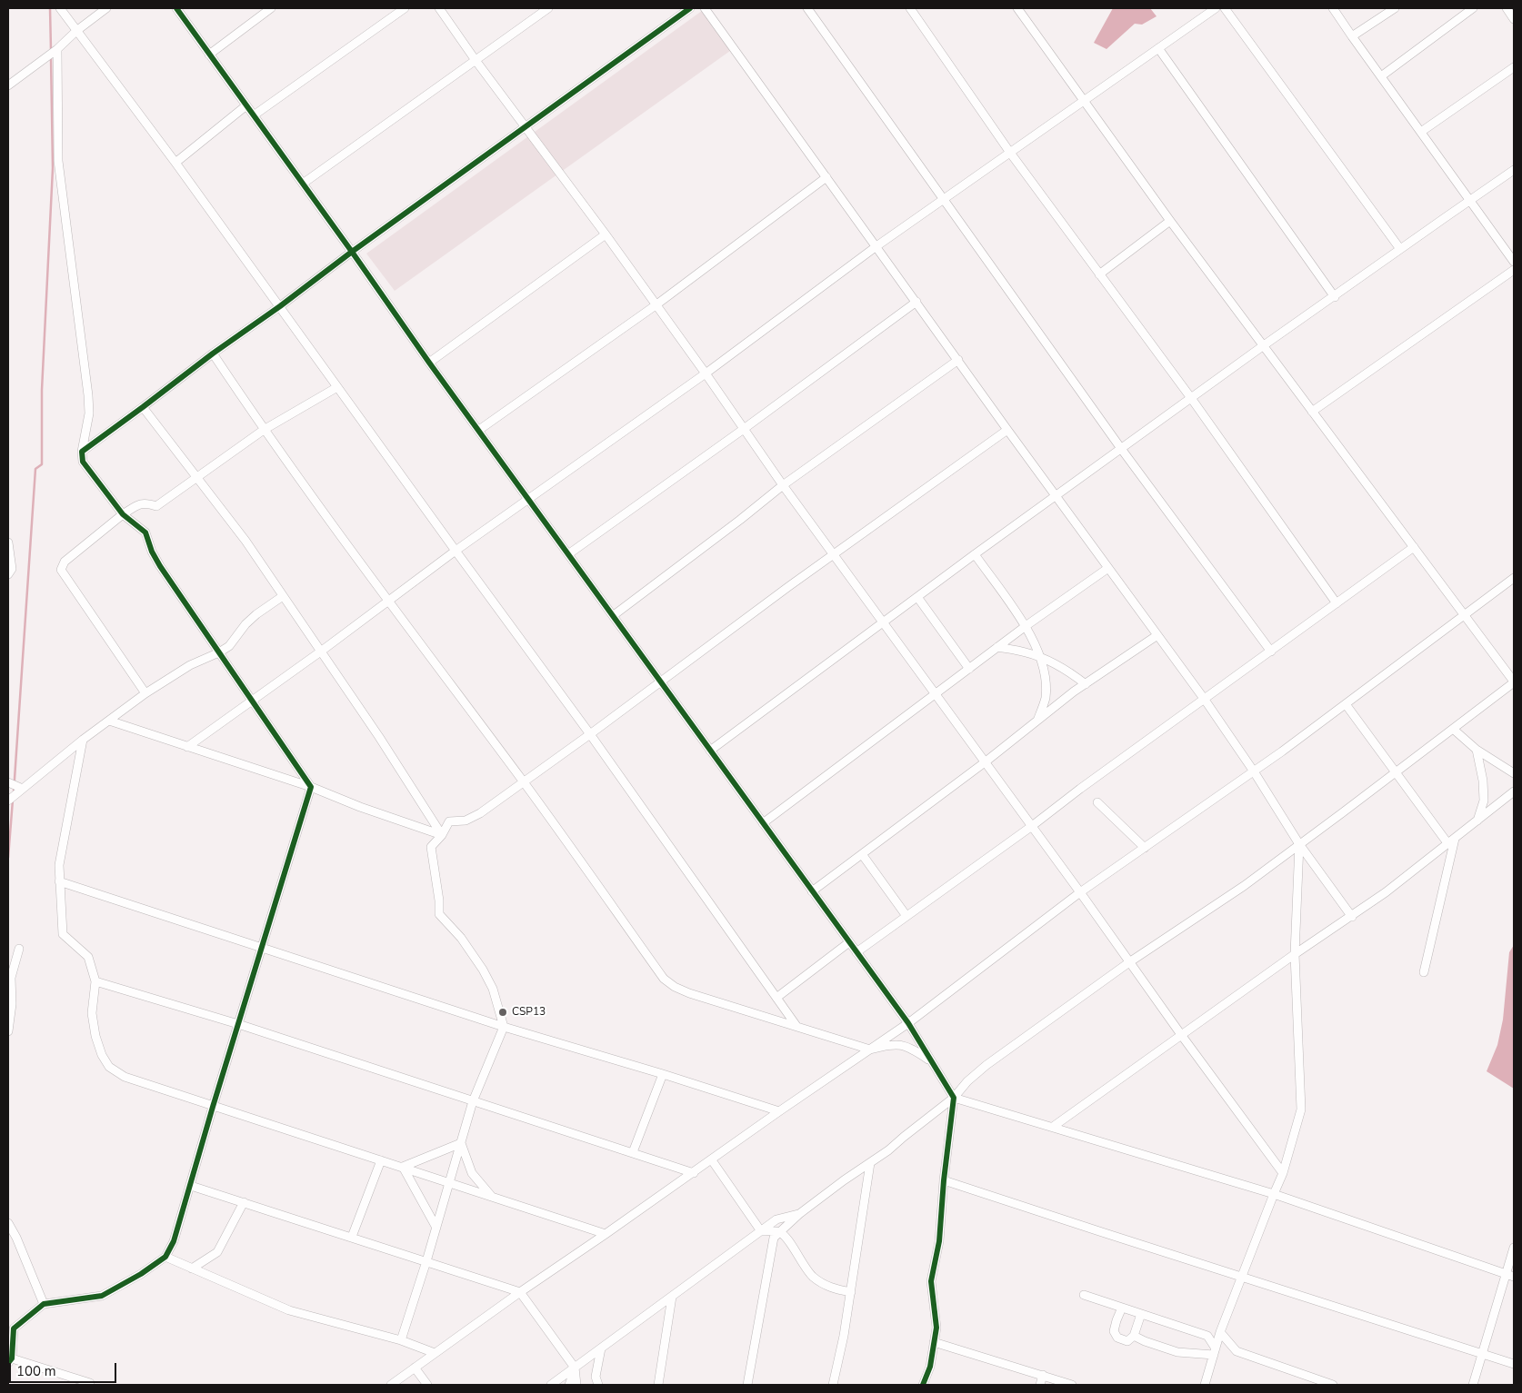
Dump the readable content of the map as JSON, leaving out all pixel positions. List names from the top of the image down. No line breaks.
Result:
{"places":["CSP13"],"scale_bar":"100 m"}
